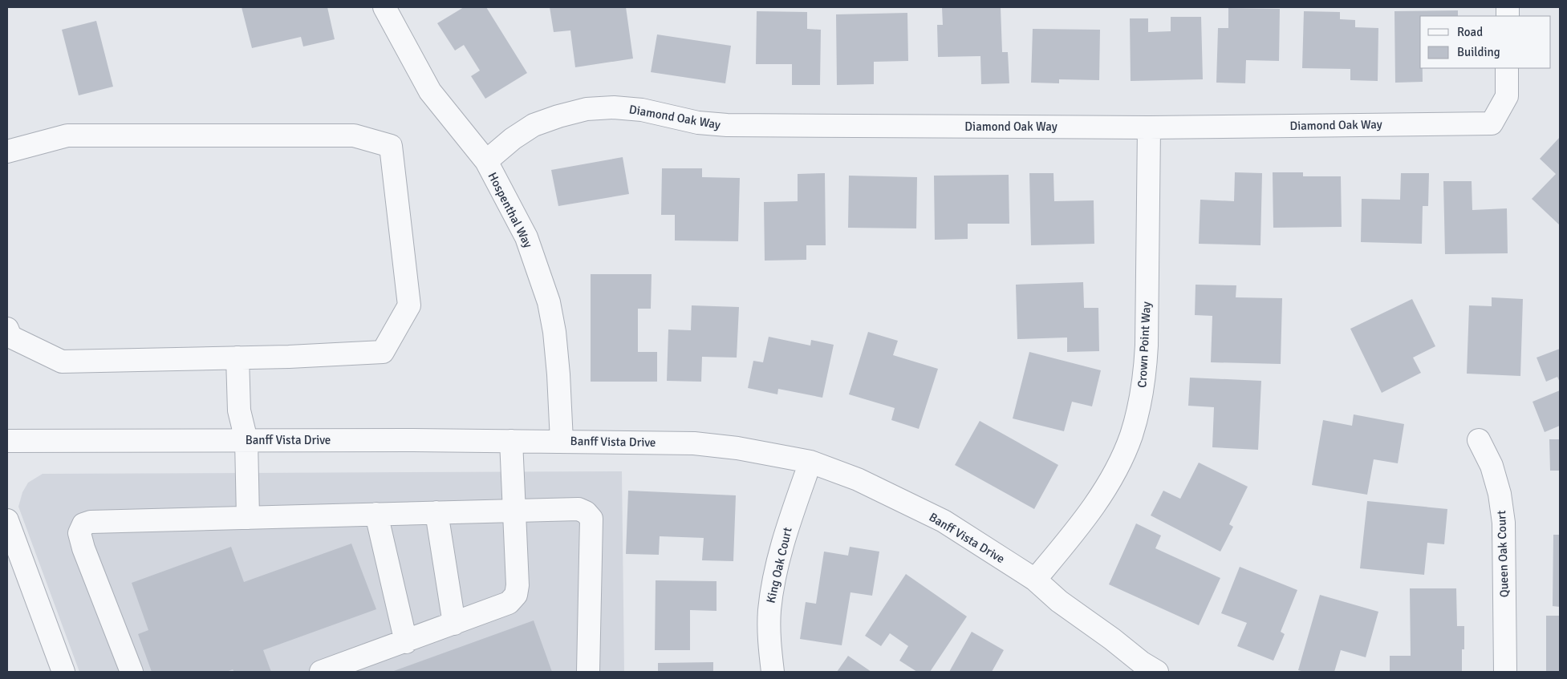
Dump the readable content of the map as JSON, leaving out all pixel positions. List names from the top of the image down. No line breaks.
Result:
{"streets":{"street":["Diamond Oak Way","Hospenthal Way","Crown Point Way","Banff Vista Drive","Queen Oak Court","King Oak Court"]},"crossings":[["Diamond Oak Way","Hospenthal Way"],["Diamond Oak Way","Crown Point Way"],["Hospenthal Way","Banff Vista Drive"],["Crown Point Way","Banff Vista Drive"],["Banff Vista Drive","King Oak Court"]],"legend":["Road","Building"]}
